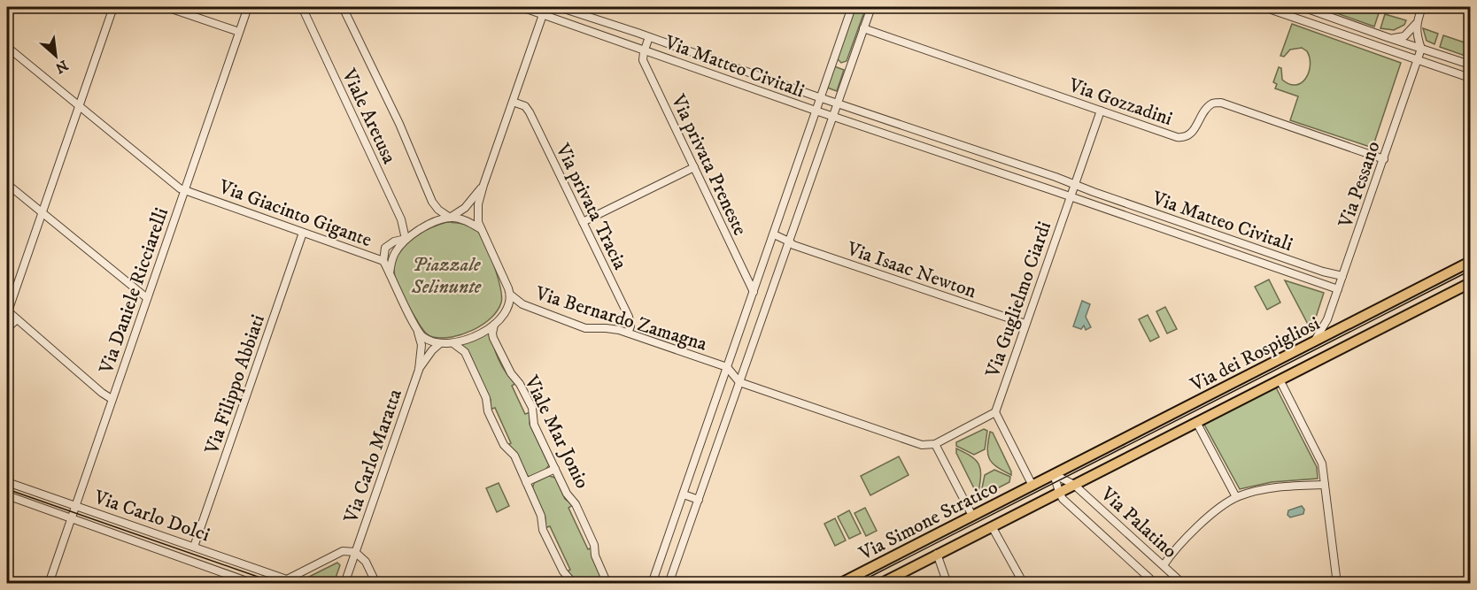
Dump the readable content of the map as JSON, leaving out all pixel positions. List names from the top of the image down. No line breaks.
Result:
{"streets":{"main road":["Via dei Rospigliosi","Via Simone Stratico"],"street":["Via Matteo Civitali","Via Gozzadini","Viale Aretusa","Via privata Preneste","Via Pessano","Via privata Tracia","Via Giacinto Gigante","Via Isaac Newton","Via Daniele Ricciarelli","Via Guglielmo Ciardi","Via Bernardo Zamagna","Via Filippo Abbiati","Viale Mar Jonio","Via Carlo Maratta","Via Carlo Dolci","Via Palatino"]},"crossings":[["Via Matteo Civitali","Via privata Preneste"],["Via Matteo Civitali","Via Pessano"],["Via Matteo Civitali","Via Guglielmo Ciardi"],["Via Gozzadini","Via Pessano"],["Viale Aretusa","Via Giacinto Gigante"],["Viale Aretusa","Via Bernardo Zamagna"],["Viale Aretusa","Viale Mar Jonio"],["Viale Aretusa","Via Carlo Maratta"],["Via Pessano","Via dei Rospigliosi"],["Via privata Tracia","Via Bernardo Zamagna"],["Via Giacinto Gigante","Via Daniele Ricciarelli"],["Via Giacinto Gigante","Via Bernardo Zamagna"],["Via Giacinto Gigante","Via Filippo Abbiati"],["Via Giacinto Gigante","Viale Mar Jonio"],["Via Giacinto Gigante","Via Carlo Maratta"],["Via Isaac Newton","Via Guglielmo Ciardi"],["Via Daniele Ricciarelli","Via Carlo Dolci"],["Via Bernardo Zamagna","Viale Mar Jonio"],["Via Bernardo Zamagna","Via Carlo Maratta"],["Via dei Rospigliosi","Via Simone Stratico"],["Via dei Rospigliosi","Via Palatino"],["Via Filippo Abbiati","Via Carlo Dolci"],["Viale Mar Jonio","Via Carlo Maratta"],["Via Simone Stratico","Via Palatino"]],"parks":["Piazzale Selinunte"],"north":"bottom right"}
